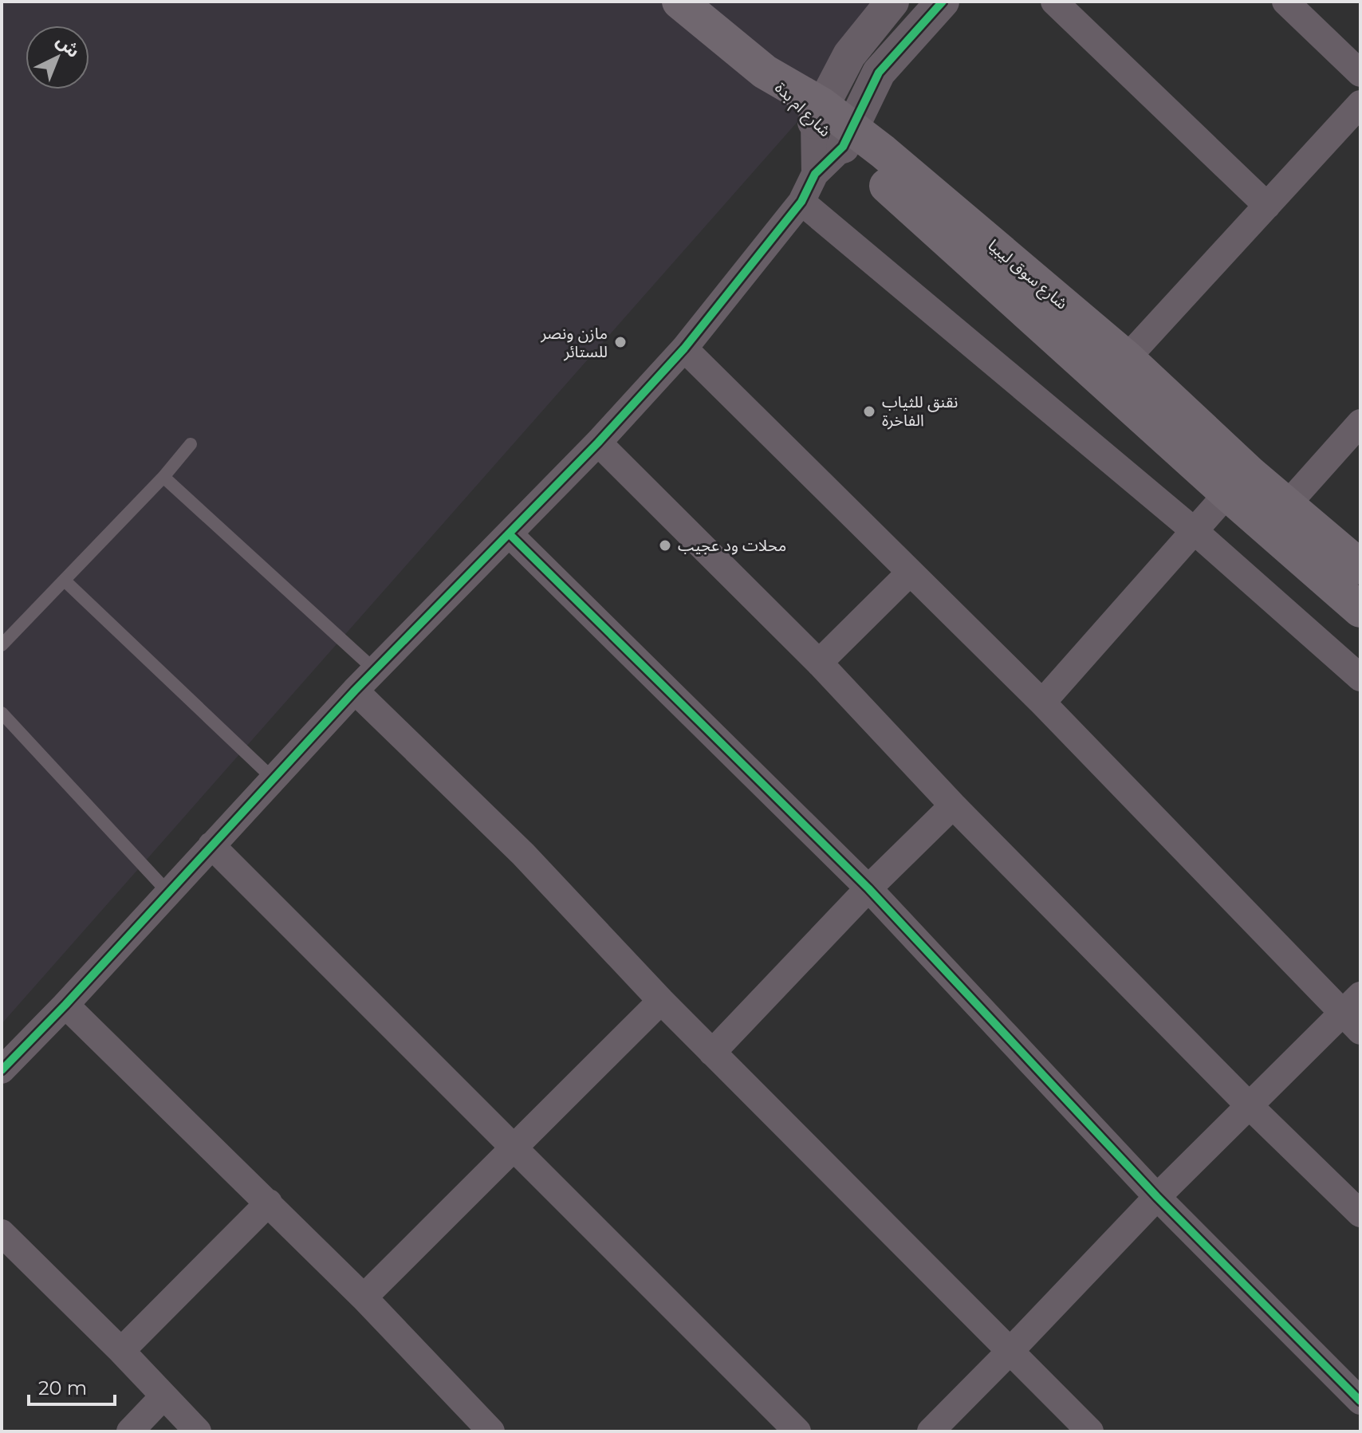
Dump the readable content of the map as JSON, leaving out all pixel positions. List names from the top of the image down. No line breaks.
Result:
{"streets":{"main road":["شارع ام بدة","شارع سوق ليبيا"]},"crossings":[["شارع ام بدة","شارع سوق ليبيا"]],"places":["مازن ونصر للستائر","نقنق للثياب الفاخرة","محلات ود عجيب"],"scale_bar":"20 m","north":"top right"}
